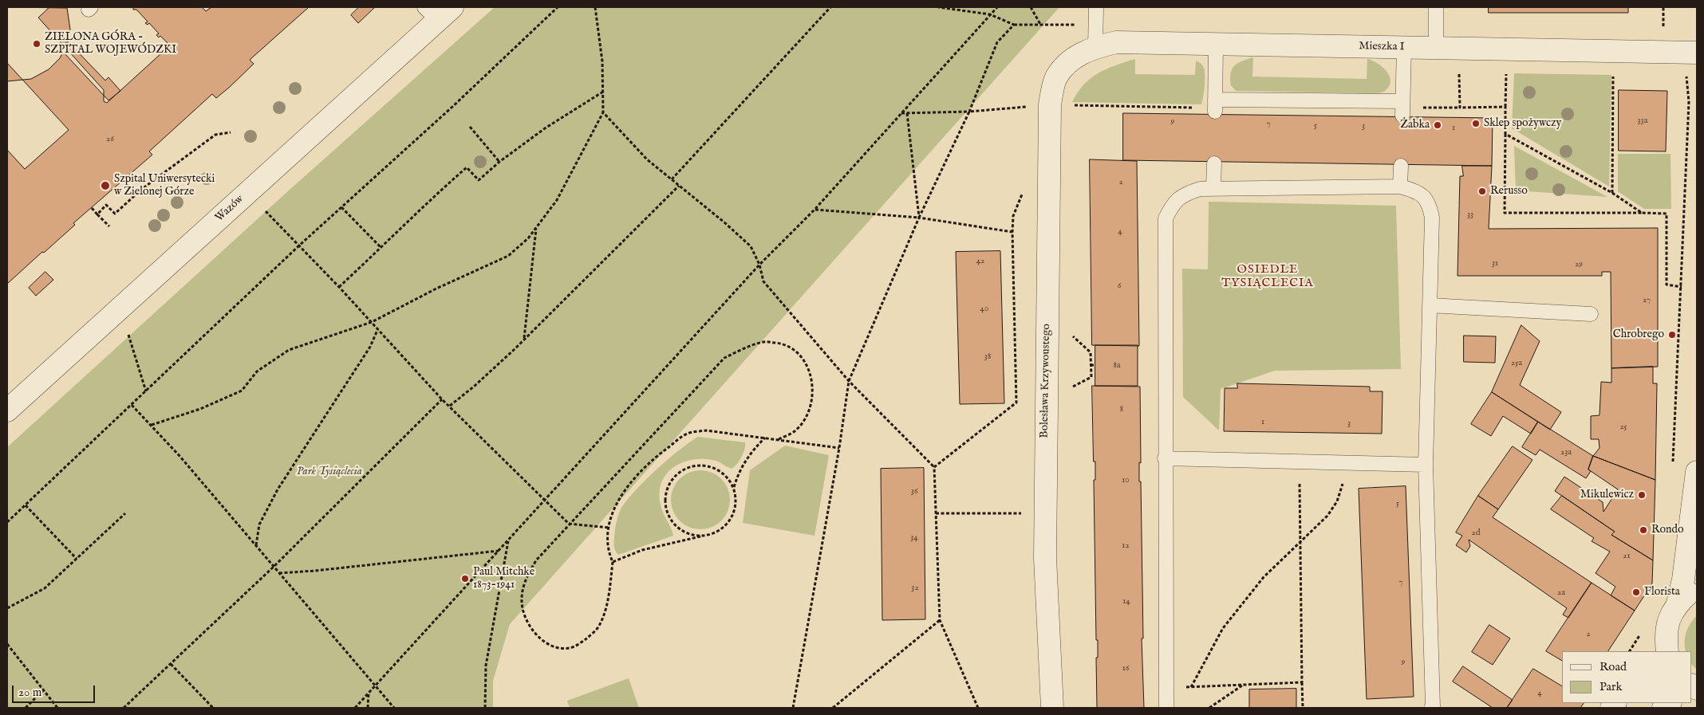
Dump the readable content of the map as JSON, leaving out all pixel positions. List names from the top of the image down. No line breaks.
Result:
{"streets":{"street":["Mieszka I","Wazów","Bolesława Krzywoustego"]},"crossings":[["Mieszka I","Bolesława Krzywoustego"]],"districts":["OSIEDLE TYSIĄCLECIA"],"parks":["Park Tysiąclecia"],"places":["ZIELONA GÓRA - SZPITAL WOJEWÓDZKI","Sklep spożywczy","Żabka","Szpital Uniwersytecki w Zielonej Górze","Rerusso","Chrobrego","Mikulewicz","Rondo","Paul Mitchke 1873-1941","Florista"],"house_numbers":["33a","9","7","5","3","1","26","2","33","4","42","31","29","6","27","40","38","25a","8a","8","1","3","25","23a","10","36","5","2d","34","12","21","7","32","2a","14","2","9","16","4"],"legend":["Road","Park"],"scale_bar":"20 m"}
